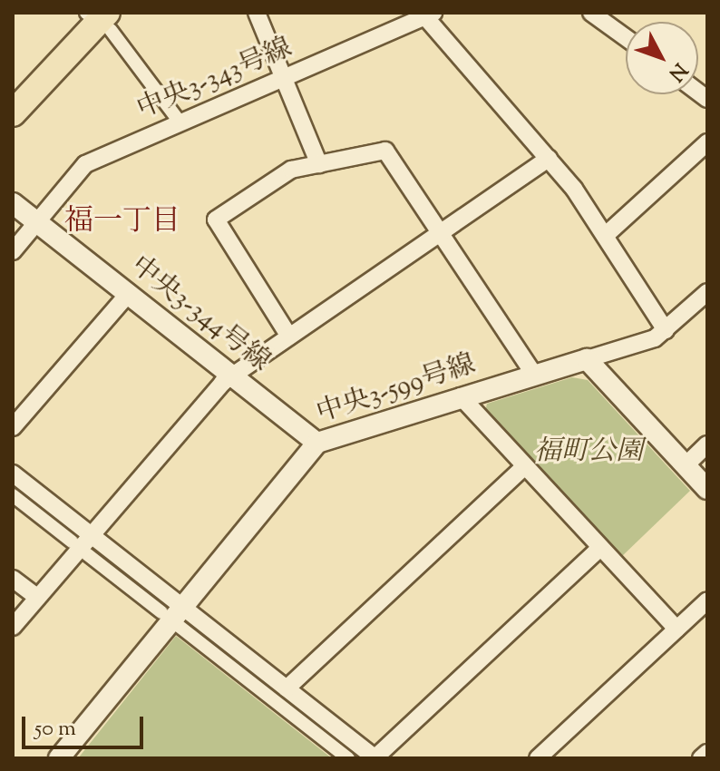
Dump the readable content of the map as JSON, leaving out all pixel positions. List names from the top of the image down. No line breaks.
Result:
{"streets":{"street":["中央3-343号線","中央3-344号線","中央3-599号線"]},"crossings":[["中央3-343号線","中央3-344号線"],["中央3-344号線","中央3-599号線"]],"districts":["福一丁目"],"parks":["福町公園"],"scale_bar":"50 m","north":"bottom right"}
